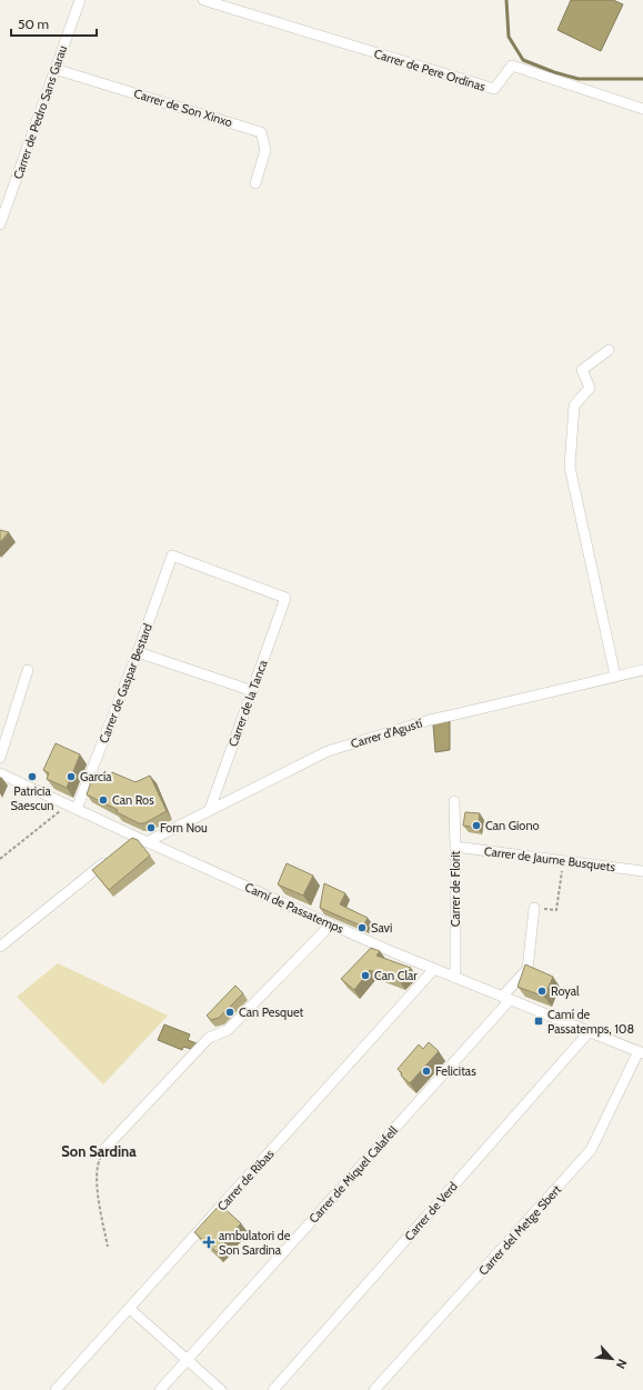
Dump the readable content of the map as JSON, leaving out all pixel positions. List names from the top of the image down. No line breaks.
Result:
{"streets":{"street":["Carrer de Pere Ordinas","Carrer de Son Xinxo","Carrer de Pedro Sans Garau","Carrer de Gaspar Bestard","Carrer de la Tanca","Carrer d'Agustí","Carrer de Jaume Busquets","Carrer de Florit","Camí de Passatemps","Carrer de Miquel Calafell","Carrer de Ribas","Carrer de Verd","Carrer del Metge Sbert"]},"crossings":[["Carrer de Son Xinxo","Carrer de Pedro Sans Garau"],["Carrer de Gaspar Bestard","Carrer de la Tanca"],["Carrer de Gaspar Bestard","Camí de Passatemps"],["Carrer de la Tanca","Carrer d'Agustí"],["Carrer d'Agustí","Camí de Passatemps"],["Carrer de Jaume Busquets","Carrer de Florit"],["Carrer de Florit","Camí de Passatemps"],["Camí de Passatemps","Carrer de Miquel Calafell"],["Camí de Passatemps","Carrer de Ribas"],["Camí de Passatemps","Carrer de Verd"],["Camí de Passatemps","Carrer del Metge Sbert"]],"districts":["Son Sardina"],"places":{"other":["Patricia Saescun","García","Can Ros","Can Giono","Forn Nou","Savi","Can Clar","Royal","Can Pesquet","Felicitas"],"transit":["Camí de Passatemps, 108"],"health":["ambulatori de Son Sardina"]},"scale_bar":"50 m","north":"bottom right"}
